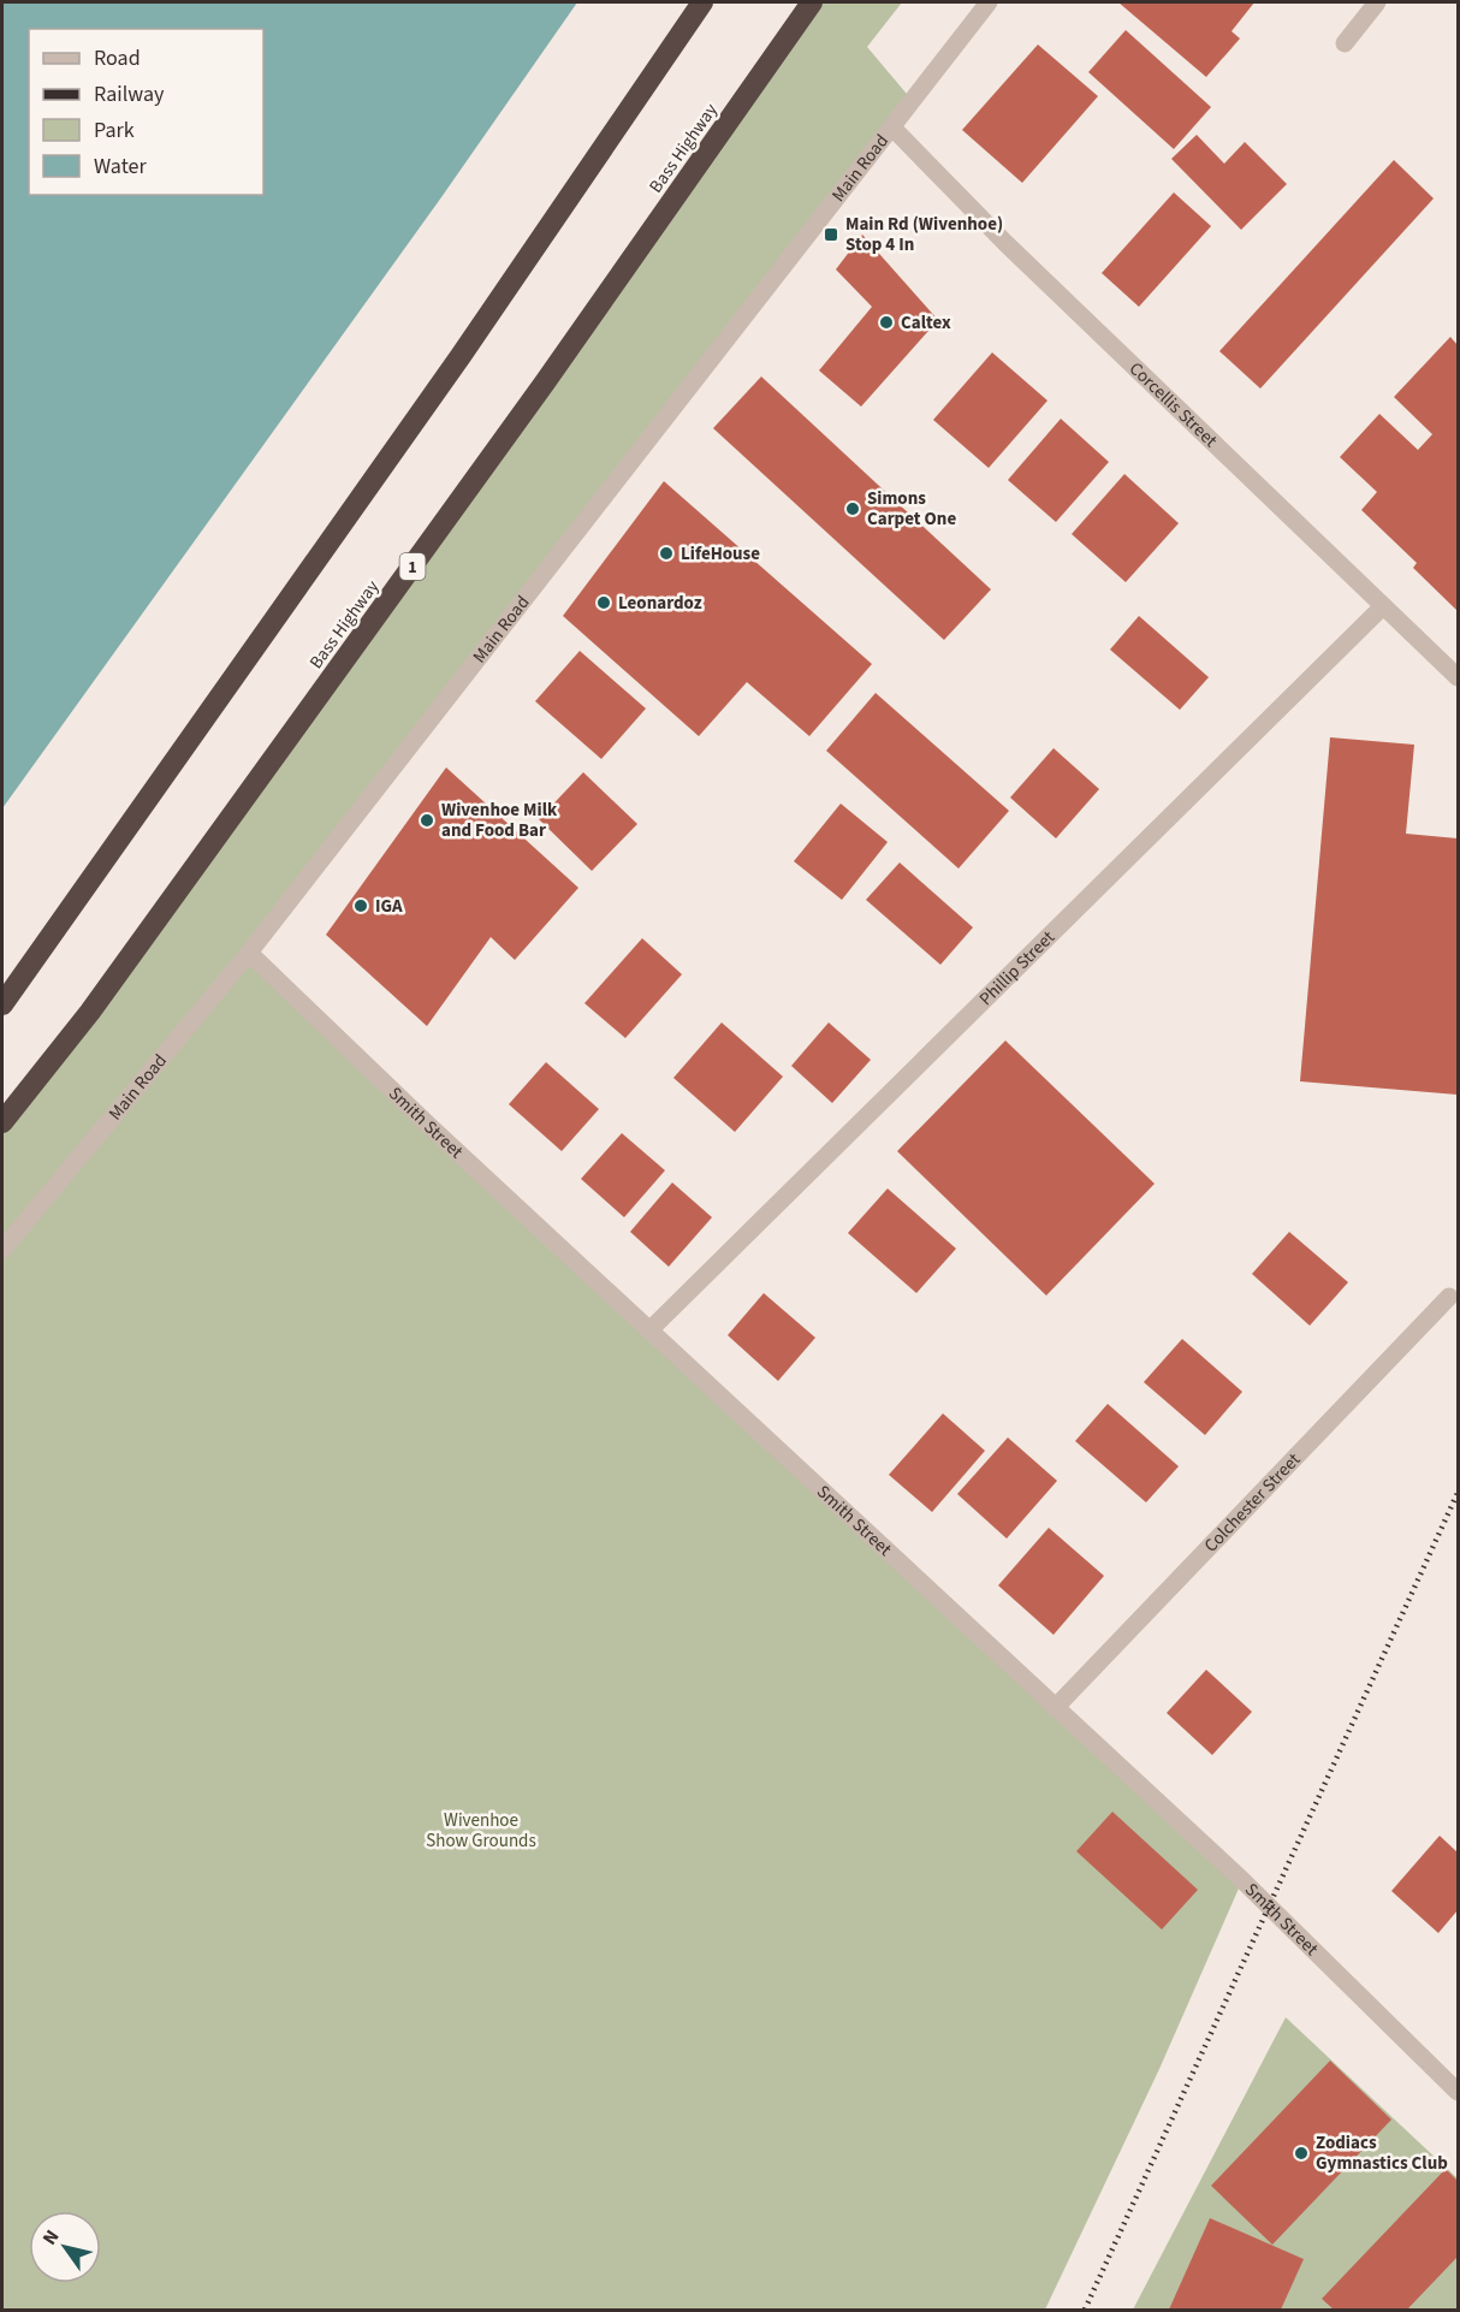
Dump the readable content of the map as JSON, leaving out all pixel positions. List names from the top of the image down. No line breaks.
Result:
{"streets":{"highway":["Bass Highway","1"],"street":["Main Road","Corcellis Street","Phillip Street","Smith Street","Colchester Street"]},"crossings":[["Main Road","Corcellis Street"],["Main Road","Smith Street"],["Corcellis Street","Phillip Street"],["Phillip Street","Smith Street"],["Smith Street","Colchester Street"]],"parks":["Wivenhoe Show Grounds"],"places":{"transit":["Main Rd (Wivenhoe) Stop 4 In"],"other":["Caltex","Simons Carpet One","LifeHouse","Leonardoz","Wivenhoe Milk and Food Bar","IGA","Zodiacs Gymnastics Club"]},"legend":["Road","Railway","Park","Water"],"north":"top left"}
